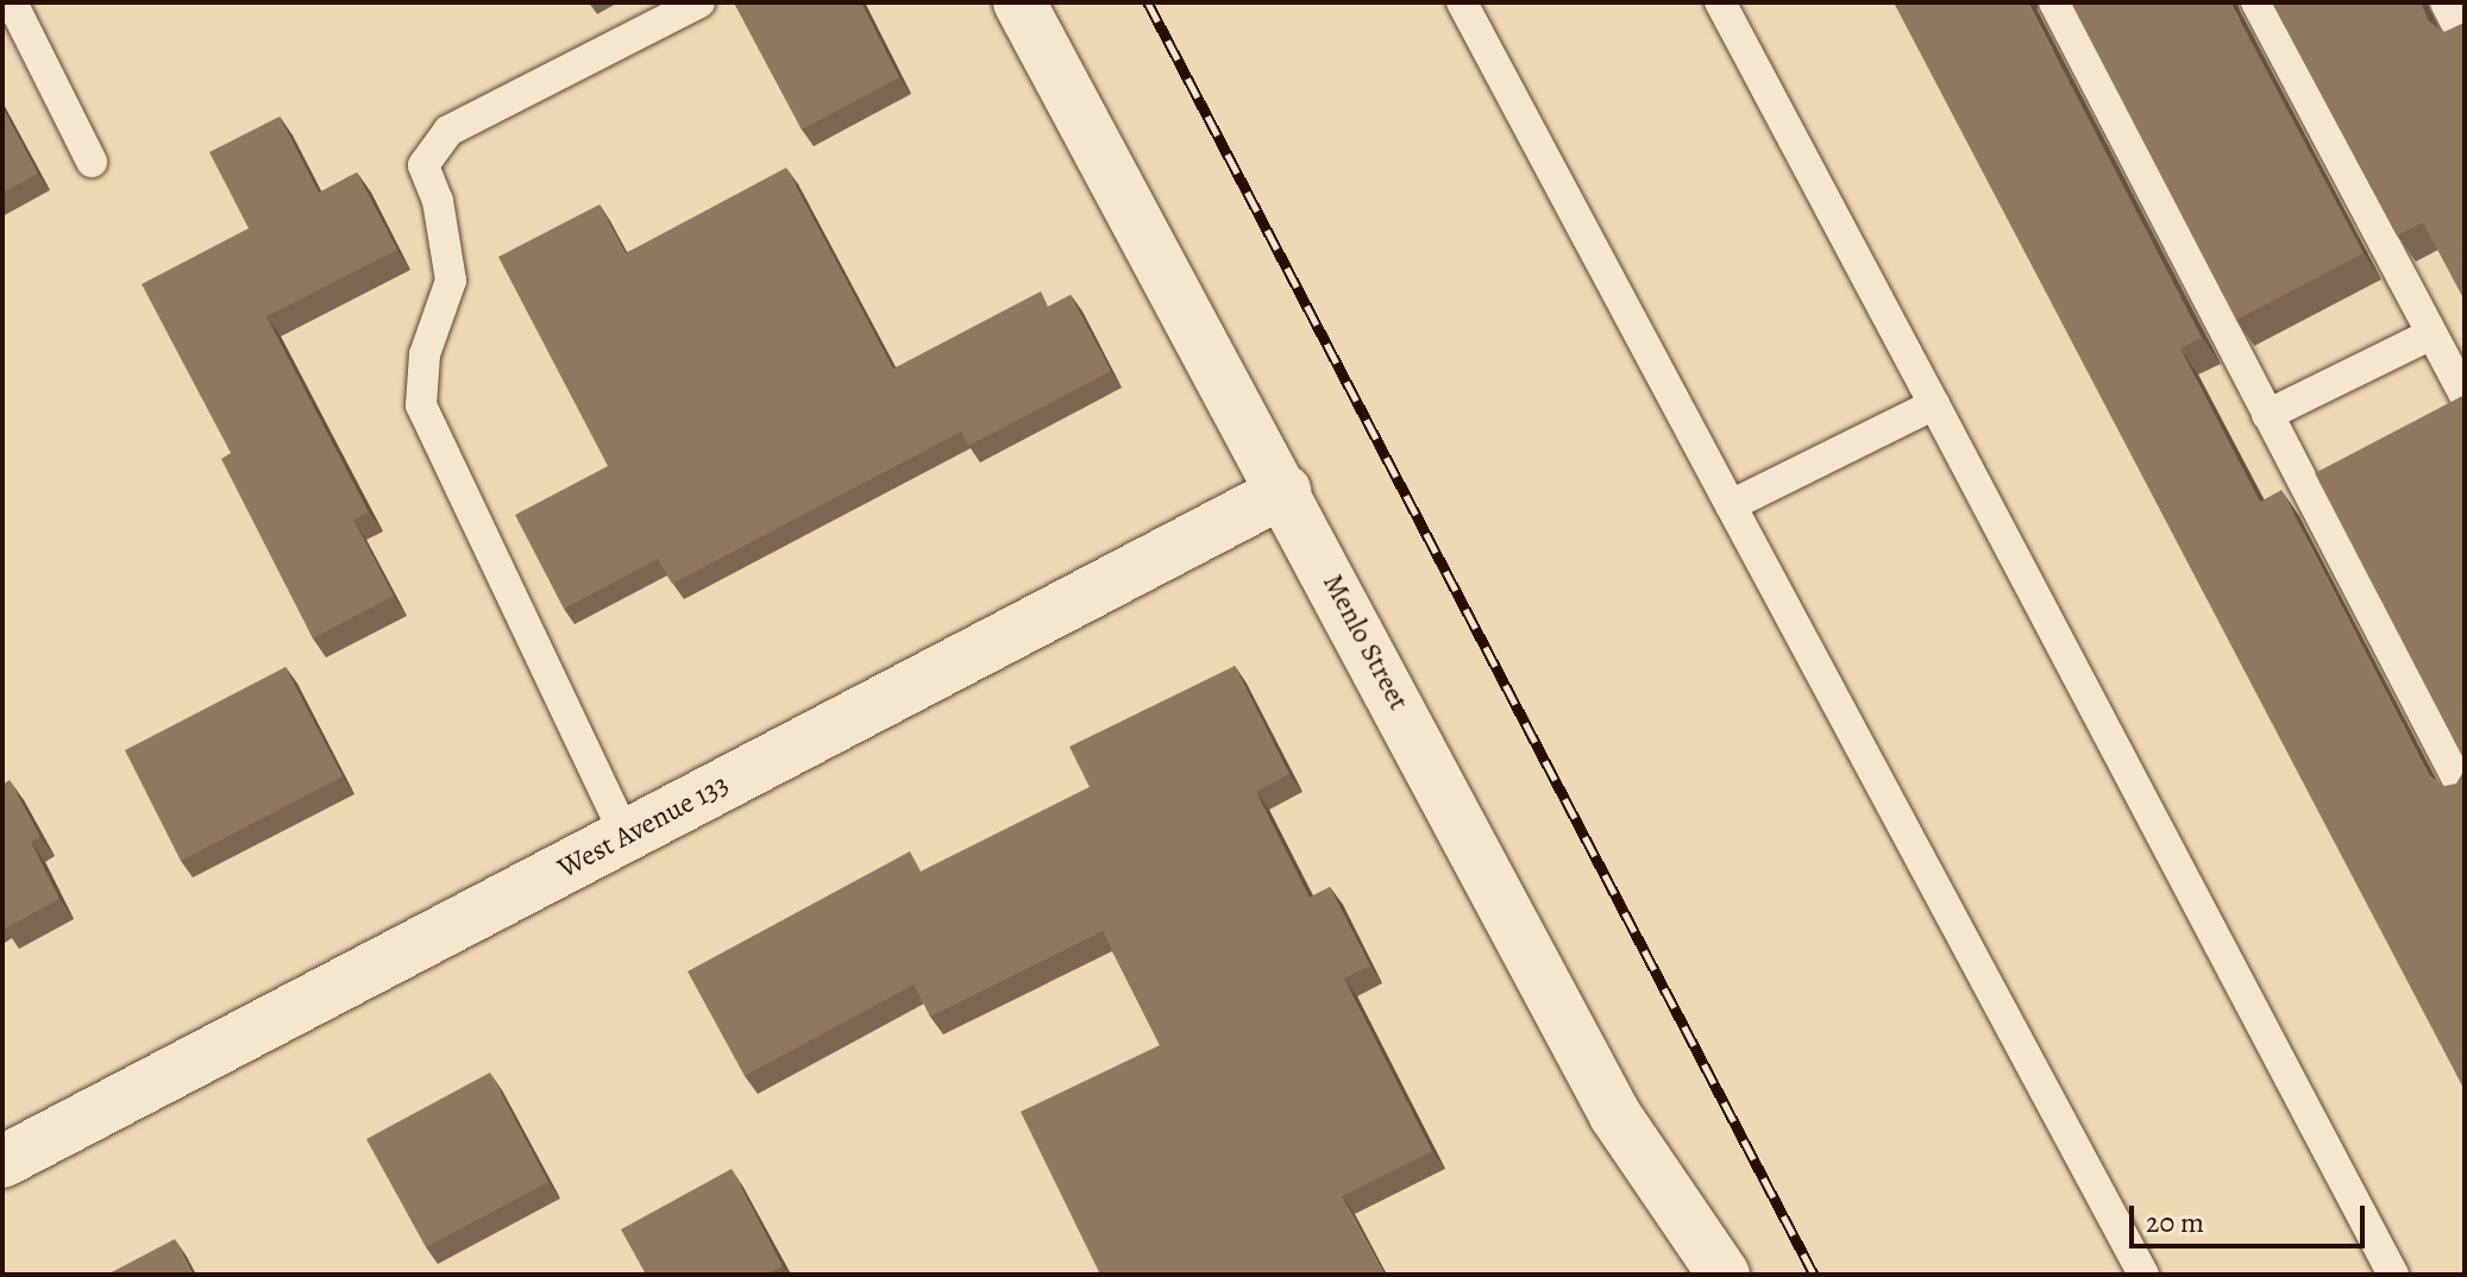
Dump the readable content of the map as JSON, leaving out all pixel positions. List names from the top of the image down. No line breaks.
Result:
{"streets":{"street":["Menlo Street","West Avenue 133"]},"crossings":[["Menlo Street","West Avenue 133"]],"scale_bar":"20 m"}
